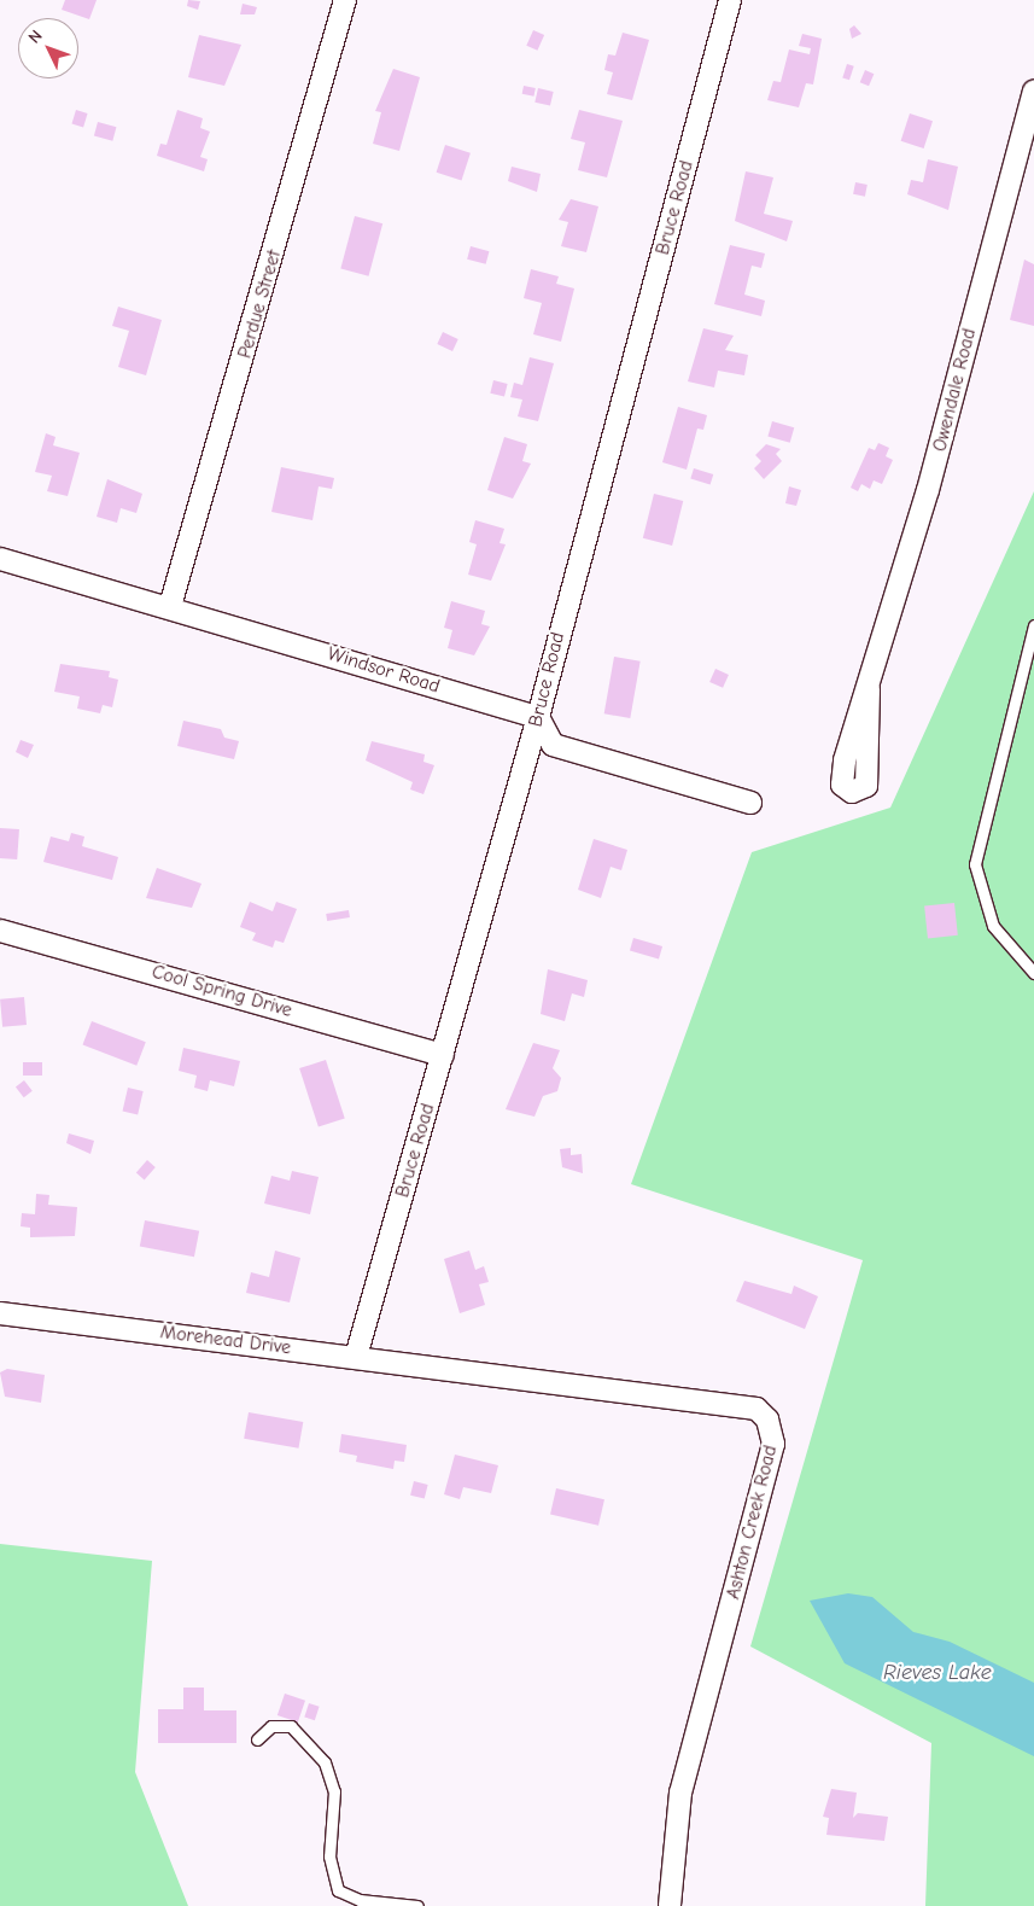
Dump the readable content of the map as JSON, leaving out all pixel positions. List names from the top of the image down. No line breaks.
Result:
{"streets":{"street":["Bruce Road","Perdue Street","Owendale Road","Windsor Road","Cool Spring Drive","Morehead Drive","Ashton Creek Road"]},"crossings":[["Bruce Road","Windsor Road"],["Bruce Road","Cool Spring Drive"],["Bruce Road","Morehead Drive"],["Perdue Street","Windsor Road"],["Morehead Drive","Ashton Creek Road"]],"water":["Rieves Lake"],"north":"top left"}
